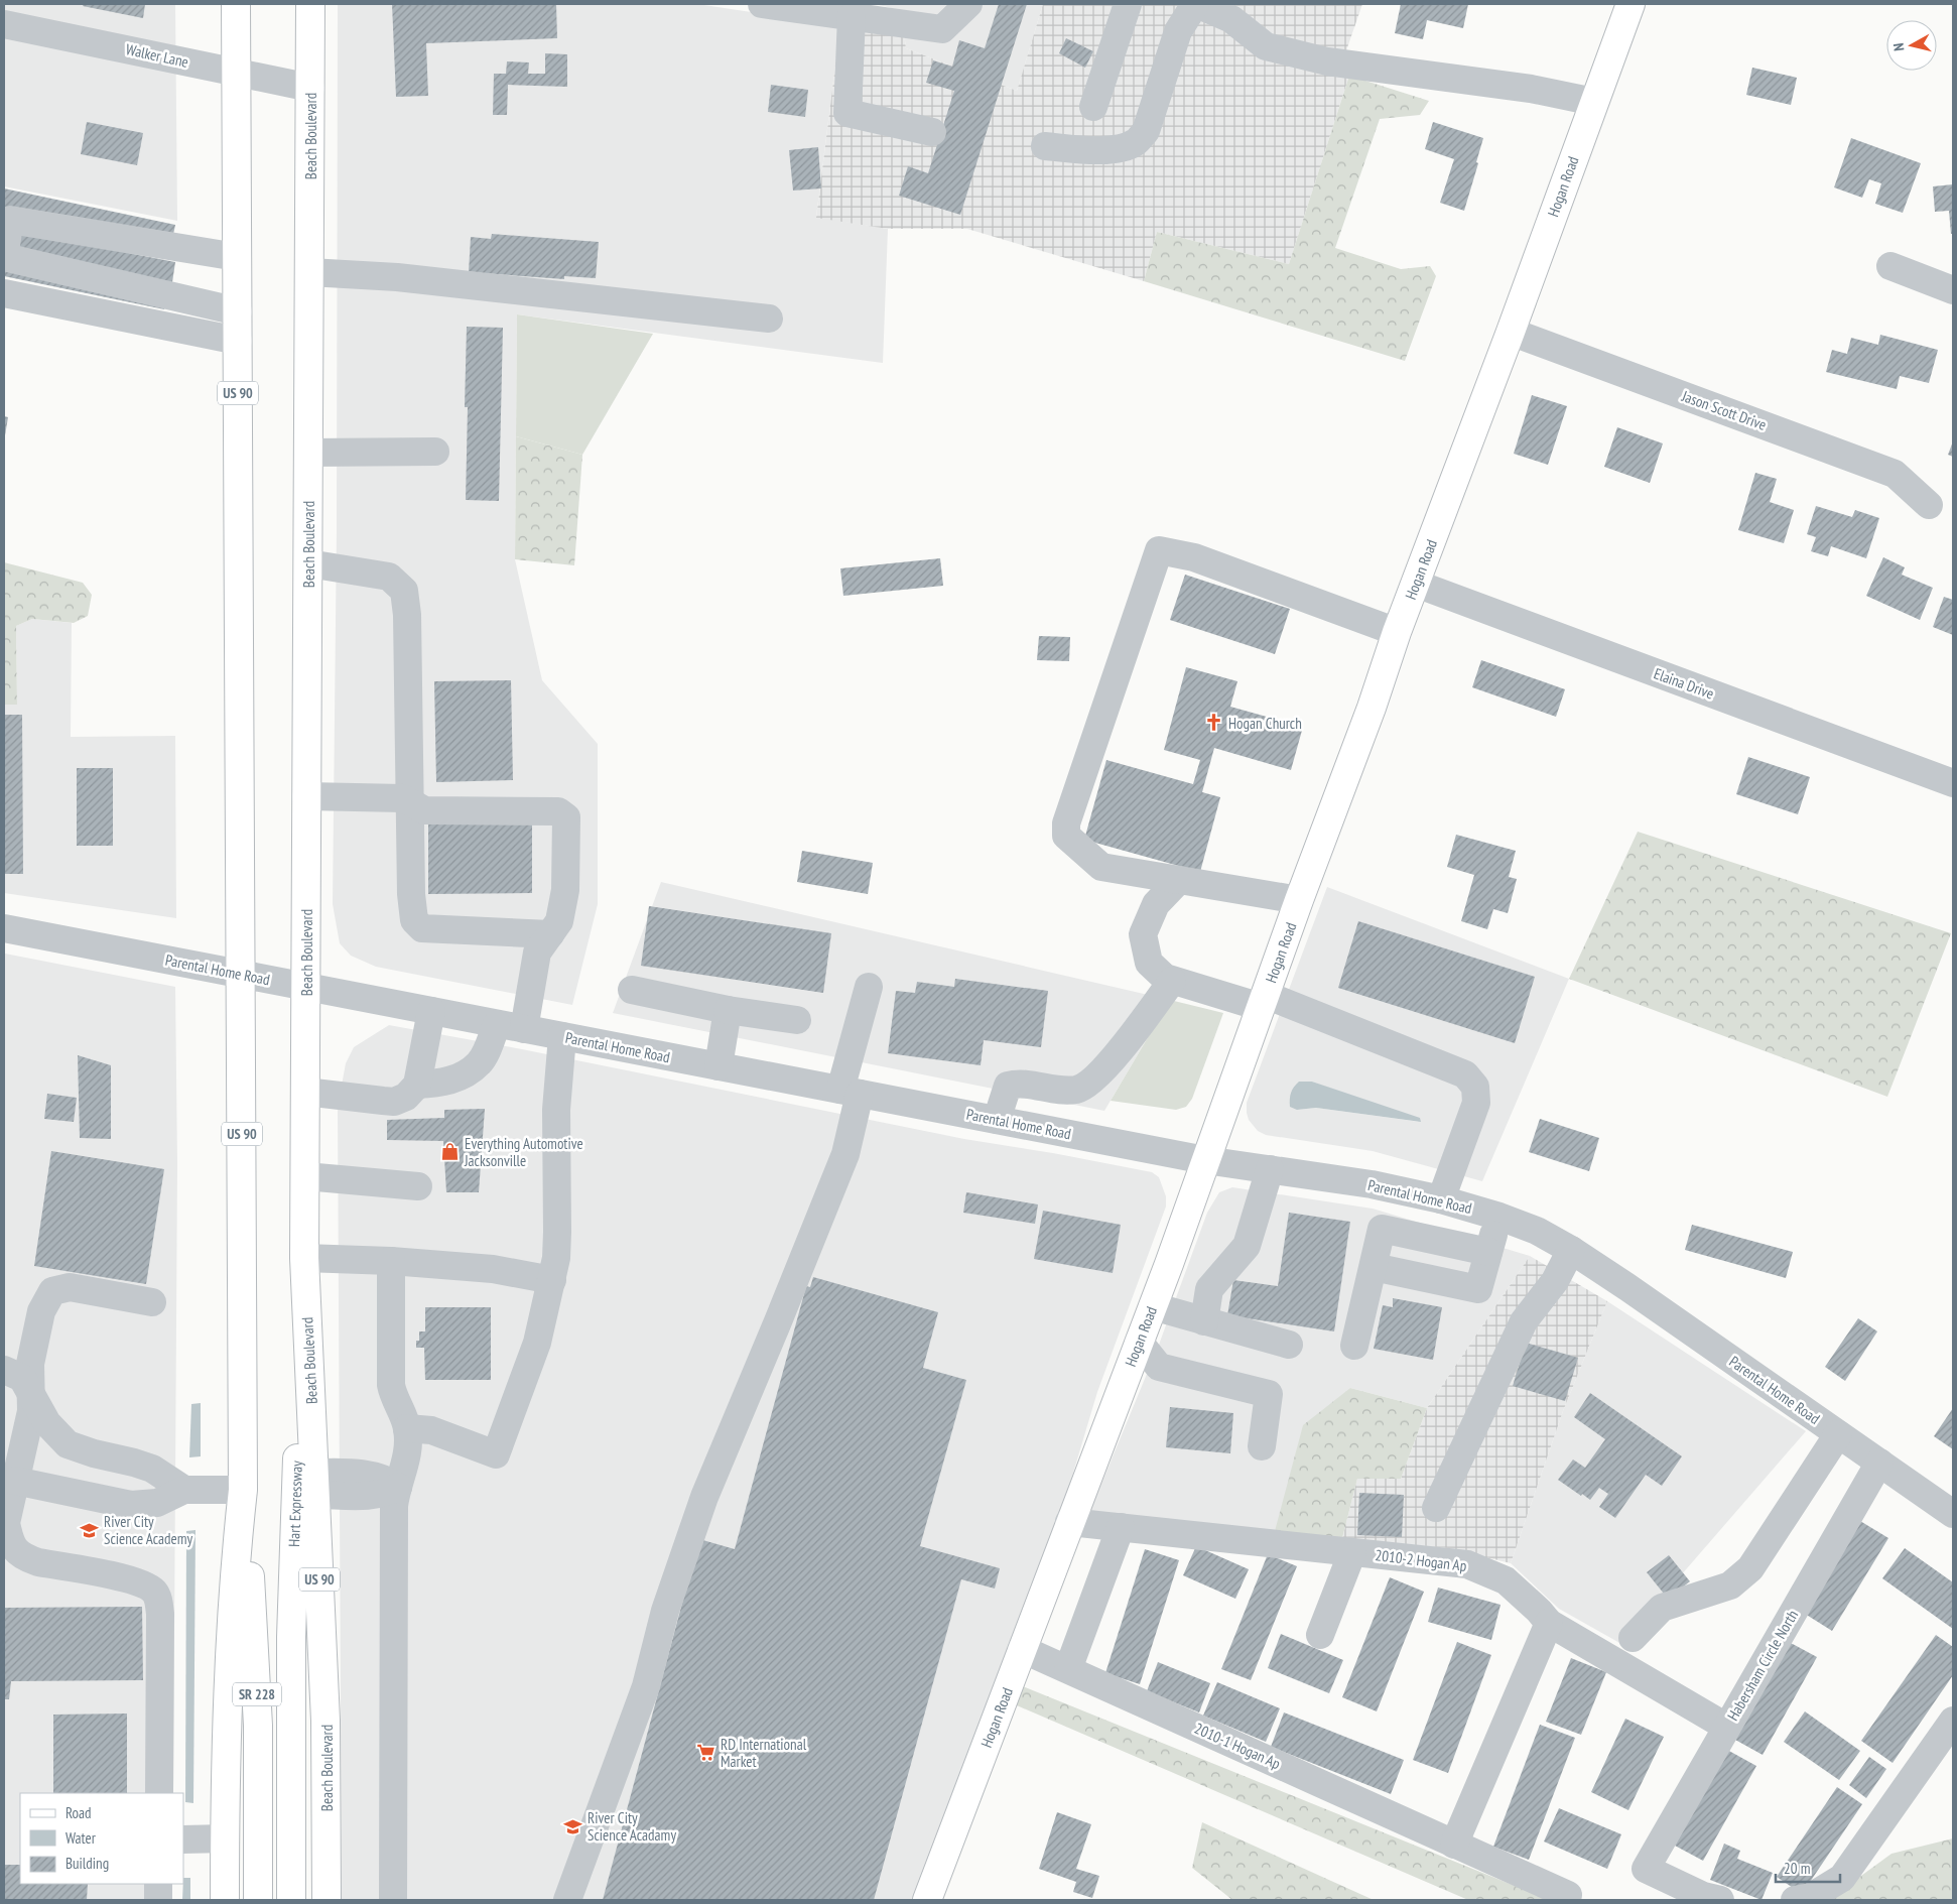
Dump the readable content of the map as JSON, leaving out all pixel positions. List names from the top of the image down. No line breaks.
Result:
{"streets":{"main road":["Beach Boulevard","Hogan Road","US 90","Hart Expressway","SR 228"],"street":["Walker Lane","Jason Scott Drive","Elaina Drive","Parental Home Road","2010-2 Hogan Ap","Habersham Circle North","2010-1 Hogan Ap"]},"crossings":[["Walker Lane","Beach Boulevard"],["Walker Lane","US 90"],["Beach Boulevard","Parental Home Road"],["Beach Boulevard","Hart Expressway"],["Hogan Road","Jason Scott Drive"],["Hogan Road","Elaina Drive"],["Hogan Road","Parental Home Road"],["Hogan Road","2010-2 Hogan Ap"],["Hogan Road","2010-1 Hogan Ap"],["US 90","Parental Home Road"],["US 90","SR 228"],["Parental Home Road","Habersham Circle North"],["2010-2 Hogan Ap","Habersham Circle North"]],"places":{"church":["Hogan Church"],"shop":["Everything Automotive Jacksonville"],"school or university":["River City Science Academy","River City Science Acadamy"],"supermarket":["RD International Market"]},"legend":["Road","Water","Building"],"scale_bar":"20 m","north":"left"}
